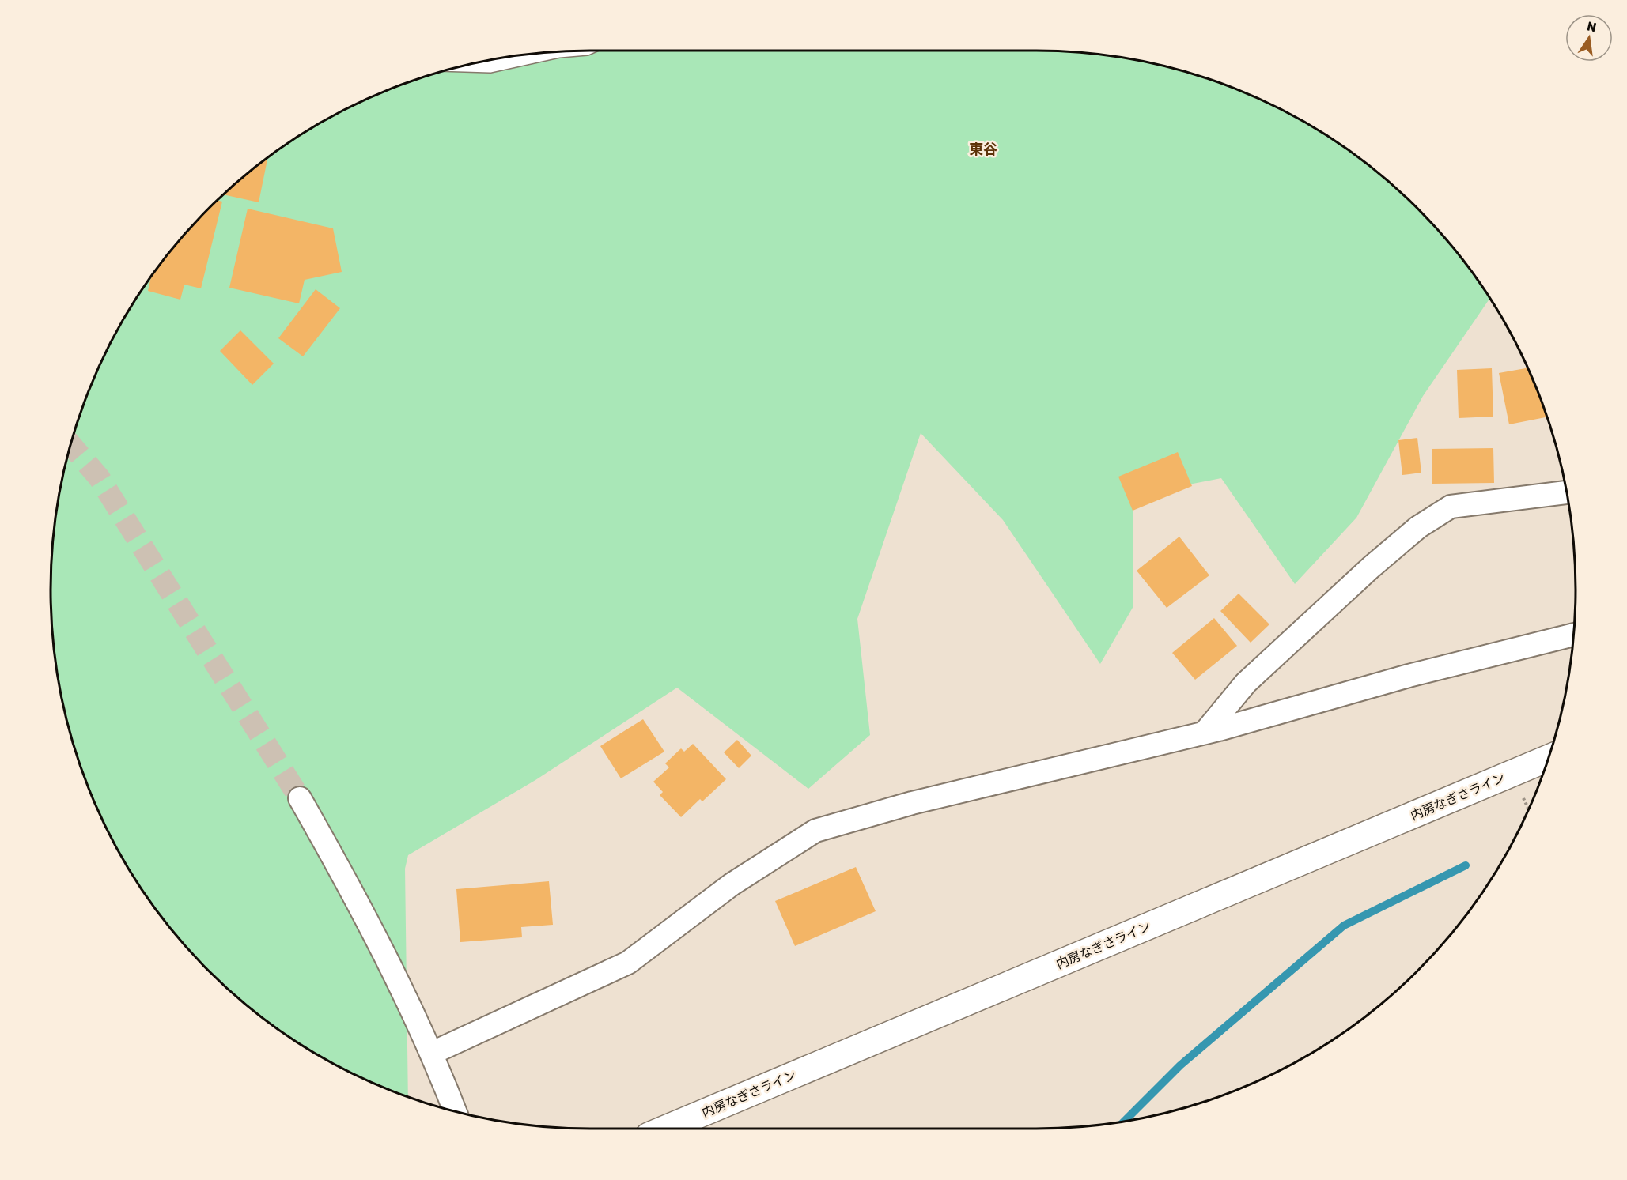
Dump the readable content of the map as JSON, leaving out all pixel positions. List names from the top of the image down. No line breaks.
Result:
{"streets":{"highway":["内房なぎさライン"]},"districts":["東谷"],"north":"top"}
